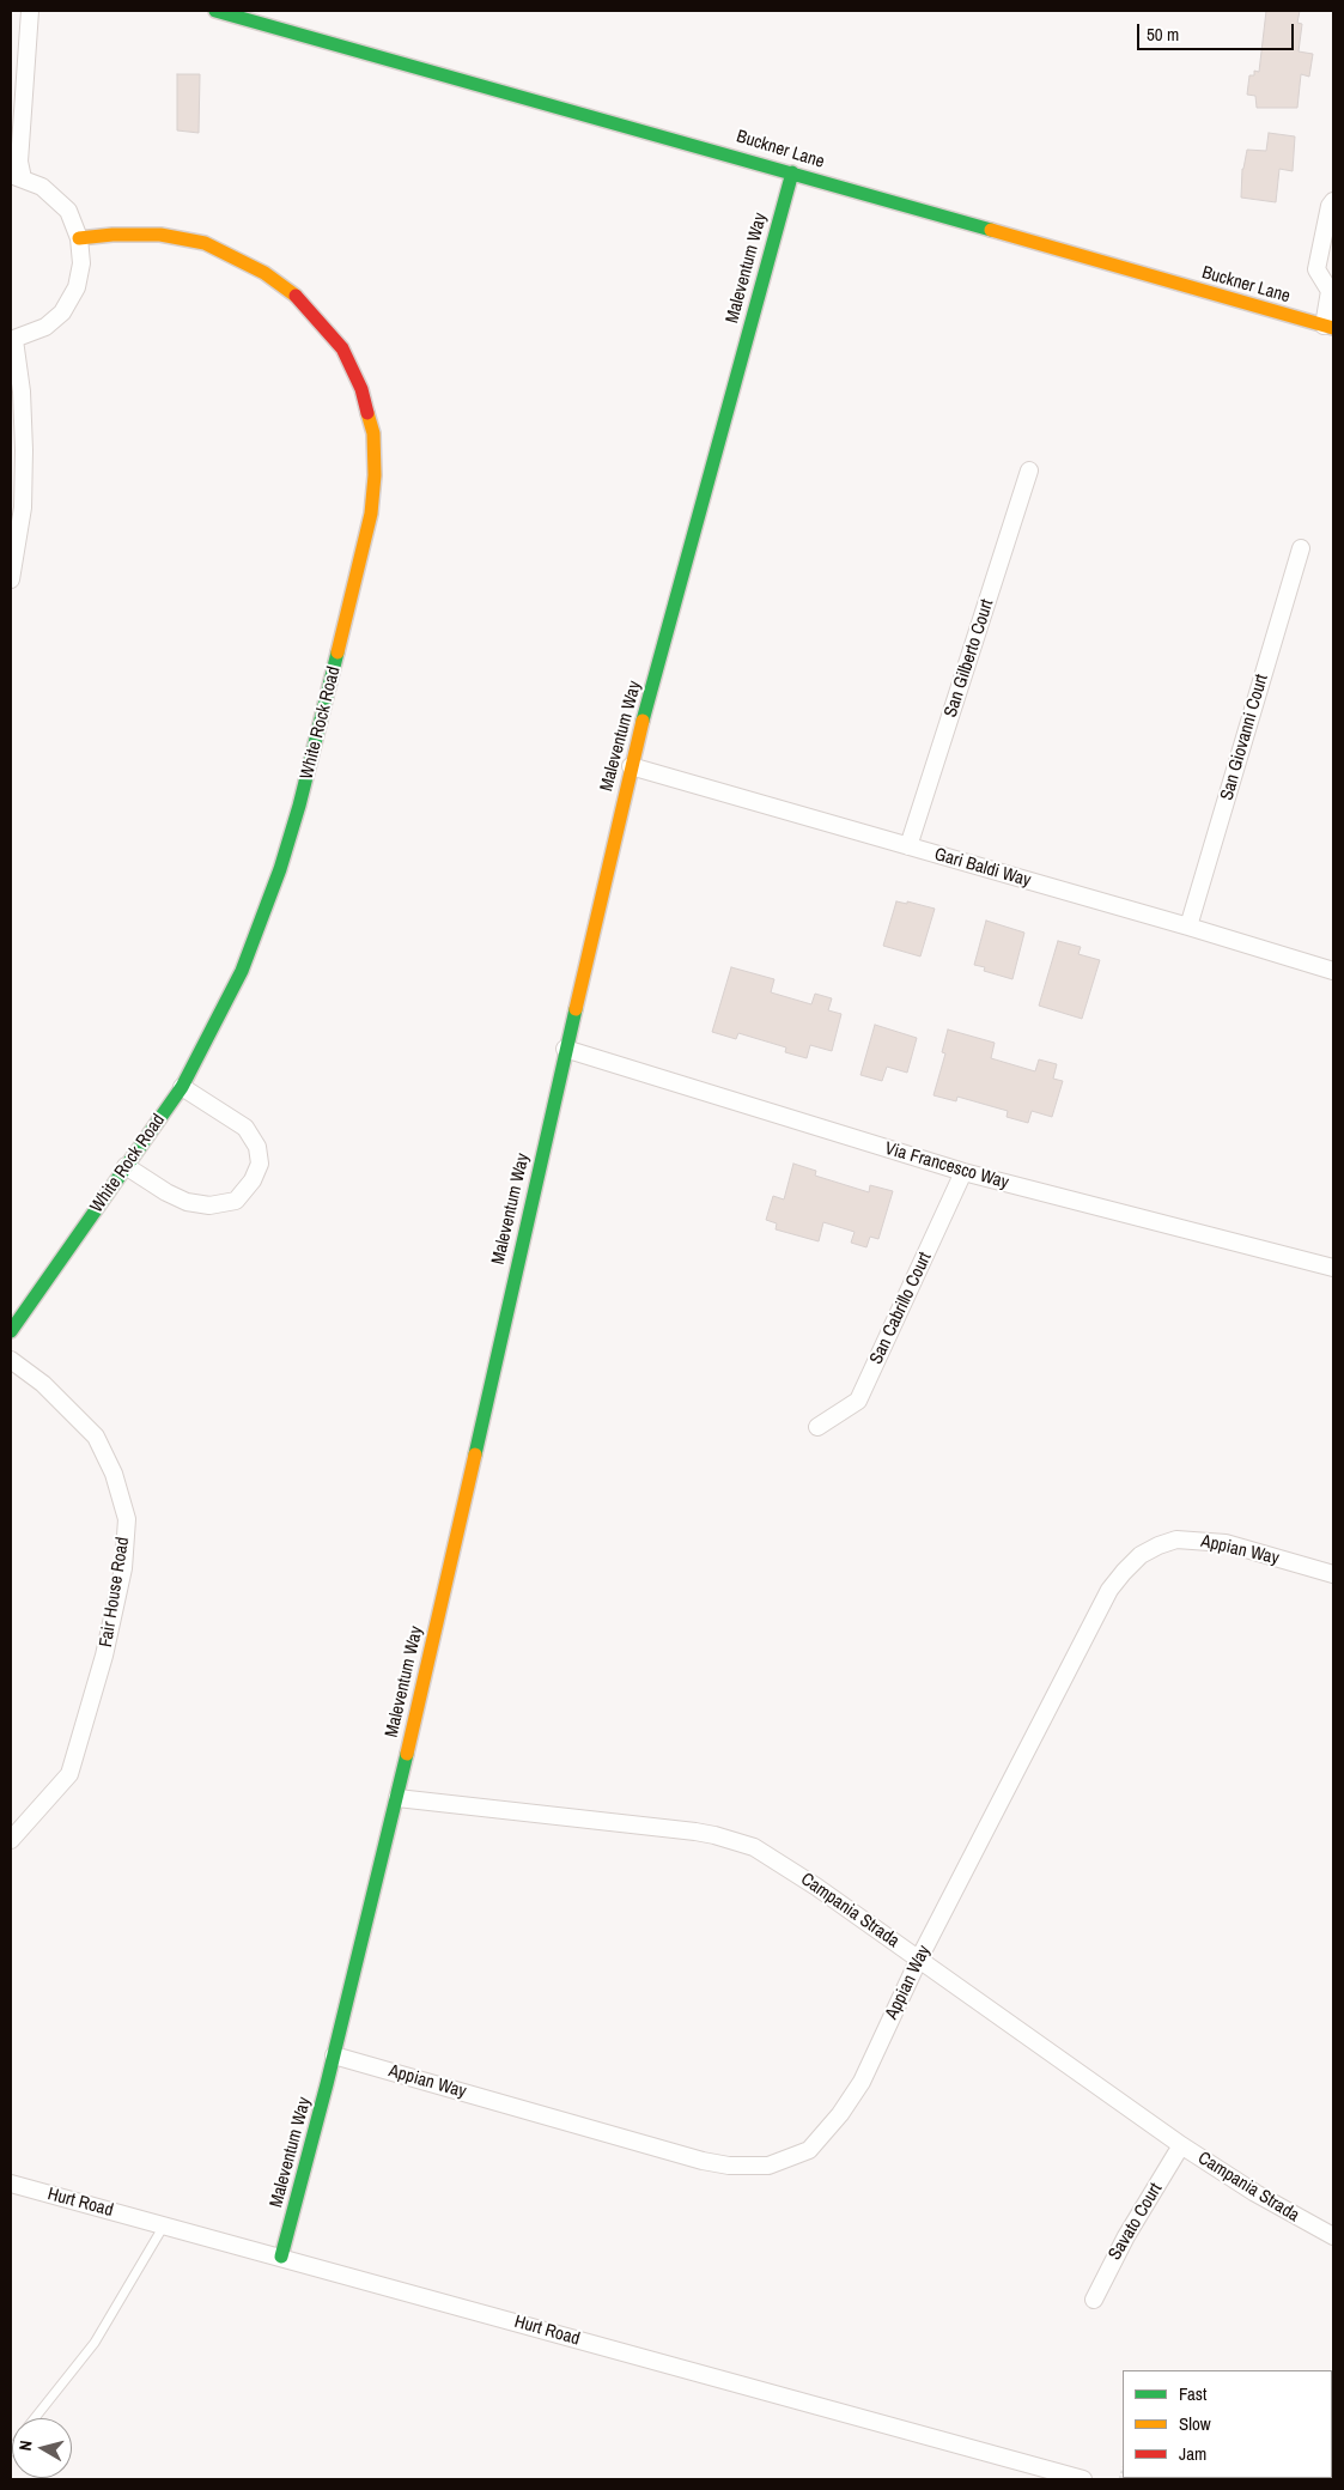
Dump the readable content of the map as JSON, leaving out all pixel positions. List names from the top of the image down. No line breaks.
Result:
{"streets":{"street":["Buckner Lane","Maleventum Way","San Gilberto Court","White Rock Road","San Giovanni Court","Gari Baldi Way","Via Francesco Way","San Cabrillo Court","Appian Way","Fair House Road","Campania Strada","Hurt Road","Savato Court"]},"crossings":[["Buckner Lane","Maleventum Way"],["Maleventum Way","Gari Baldi Way"],["Maleventum Way","Via Francesco Way"],["Maleventum Way","Appian Way"],["Maleventum Way","Campania Strada"],["Maleventum Way","Hurt Road"],["San Gilberto Court","Gari Baldi Way"],["San Giovanni Court","Gari Baldi Way"],["Via Francesco Way","San Cabrillo Court"],["Appian Way","Campania Strada"],["Campania Strada","Savato Court"]],"legend":["Fast","Slow","Jam"],"scale_bar":"50 m","north":"left"}
